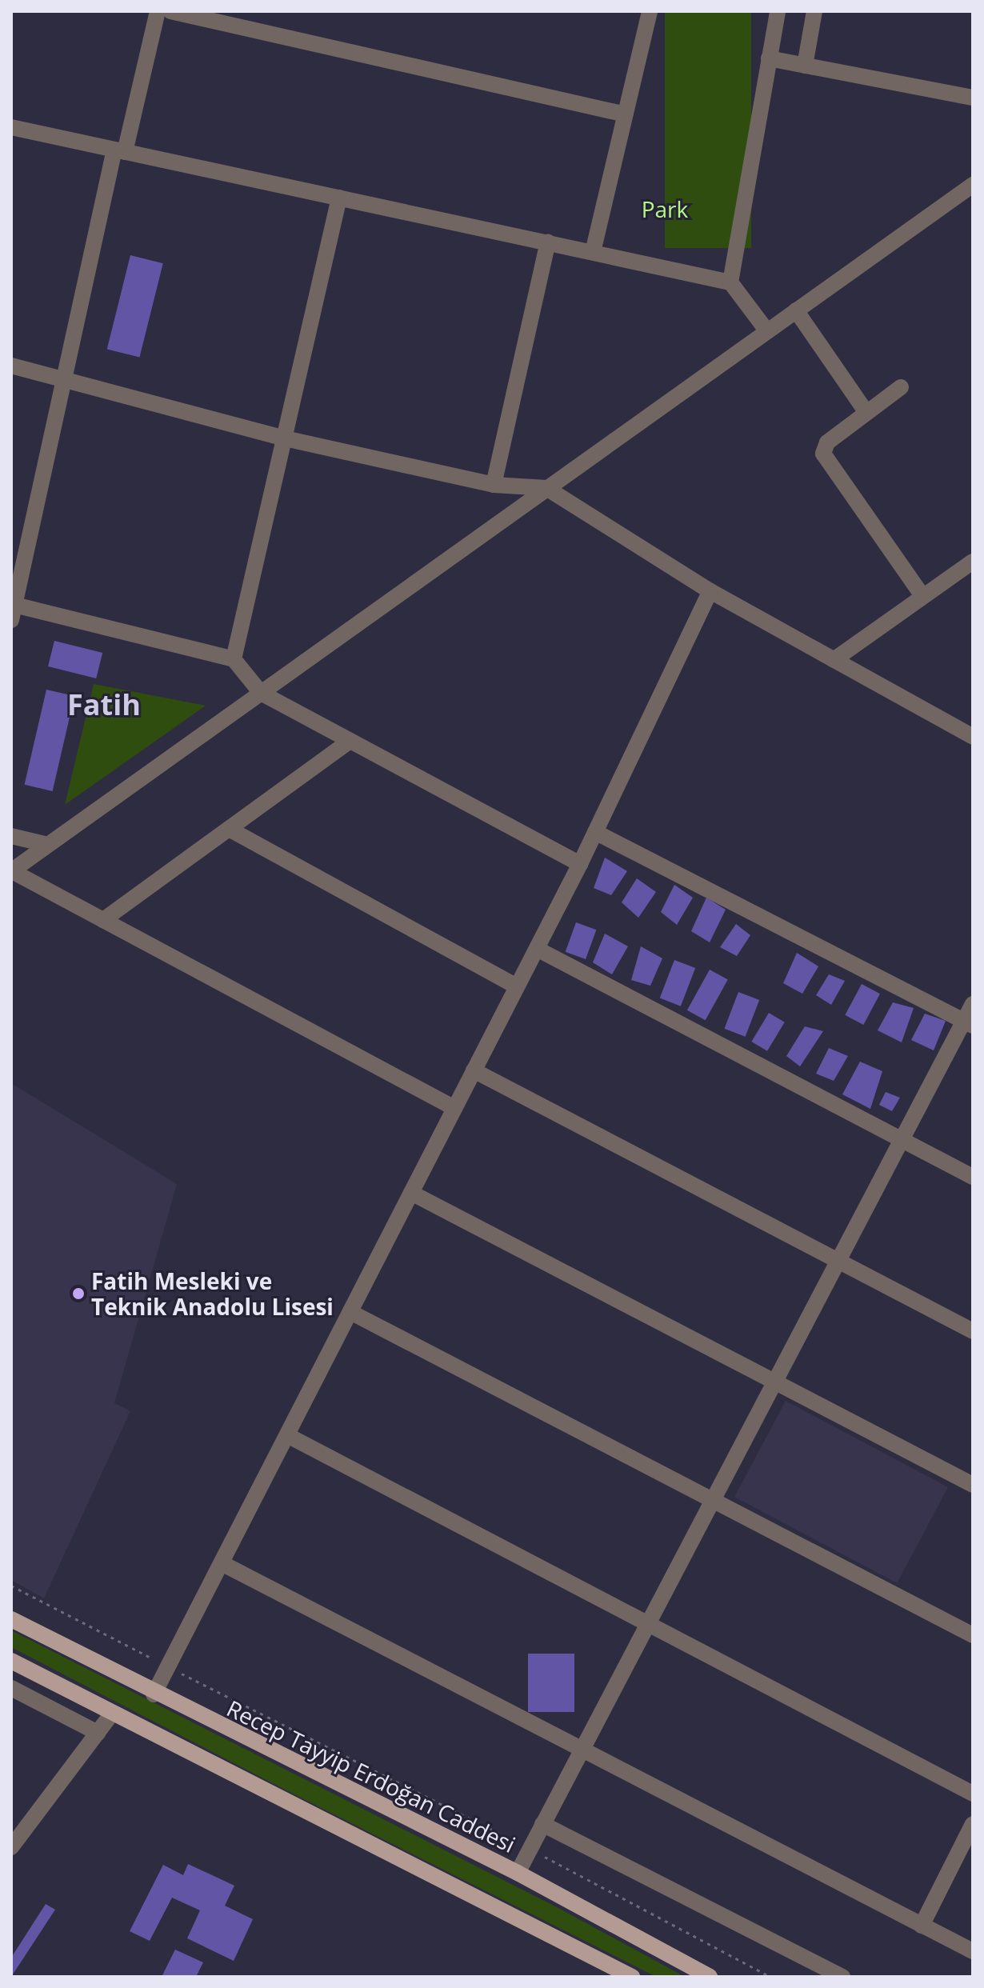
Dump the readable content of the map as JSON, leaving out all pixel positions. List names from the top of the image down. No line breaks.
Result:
{"streets":{"main road":["Recep Tayyip Erdoğan Caddesi"]},"districts":["Fatih"],"parks":["Park"],"places":["Fatih Mesleki ve Teknik Anadolu Lisesi"]}
